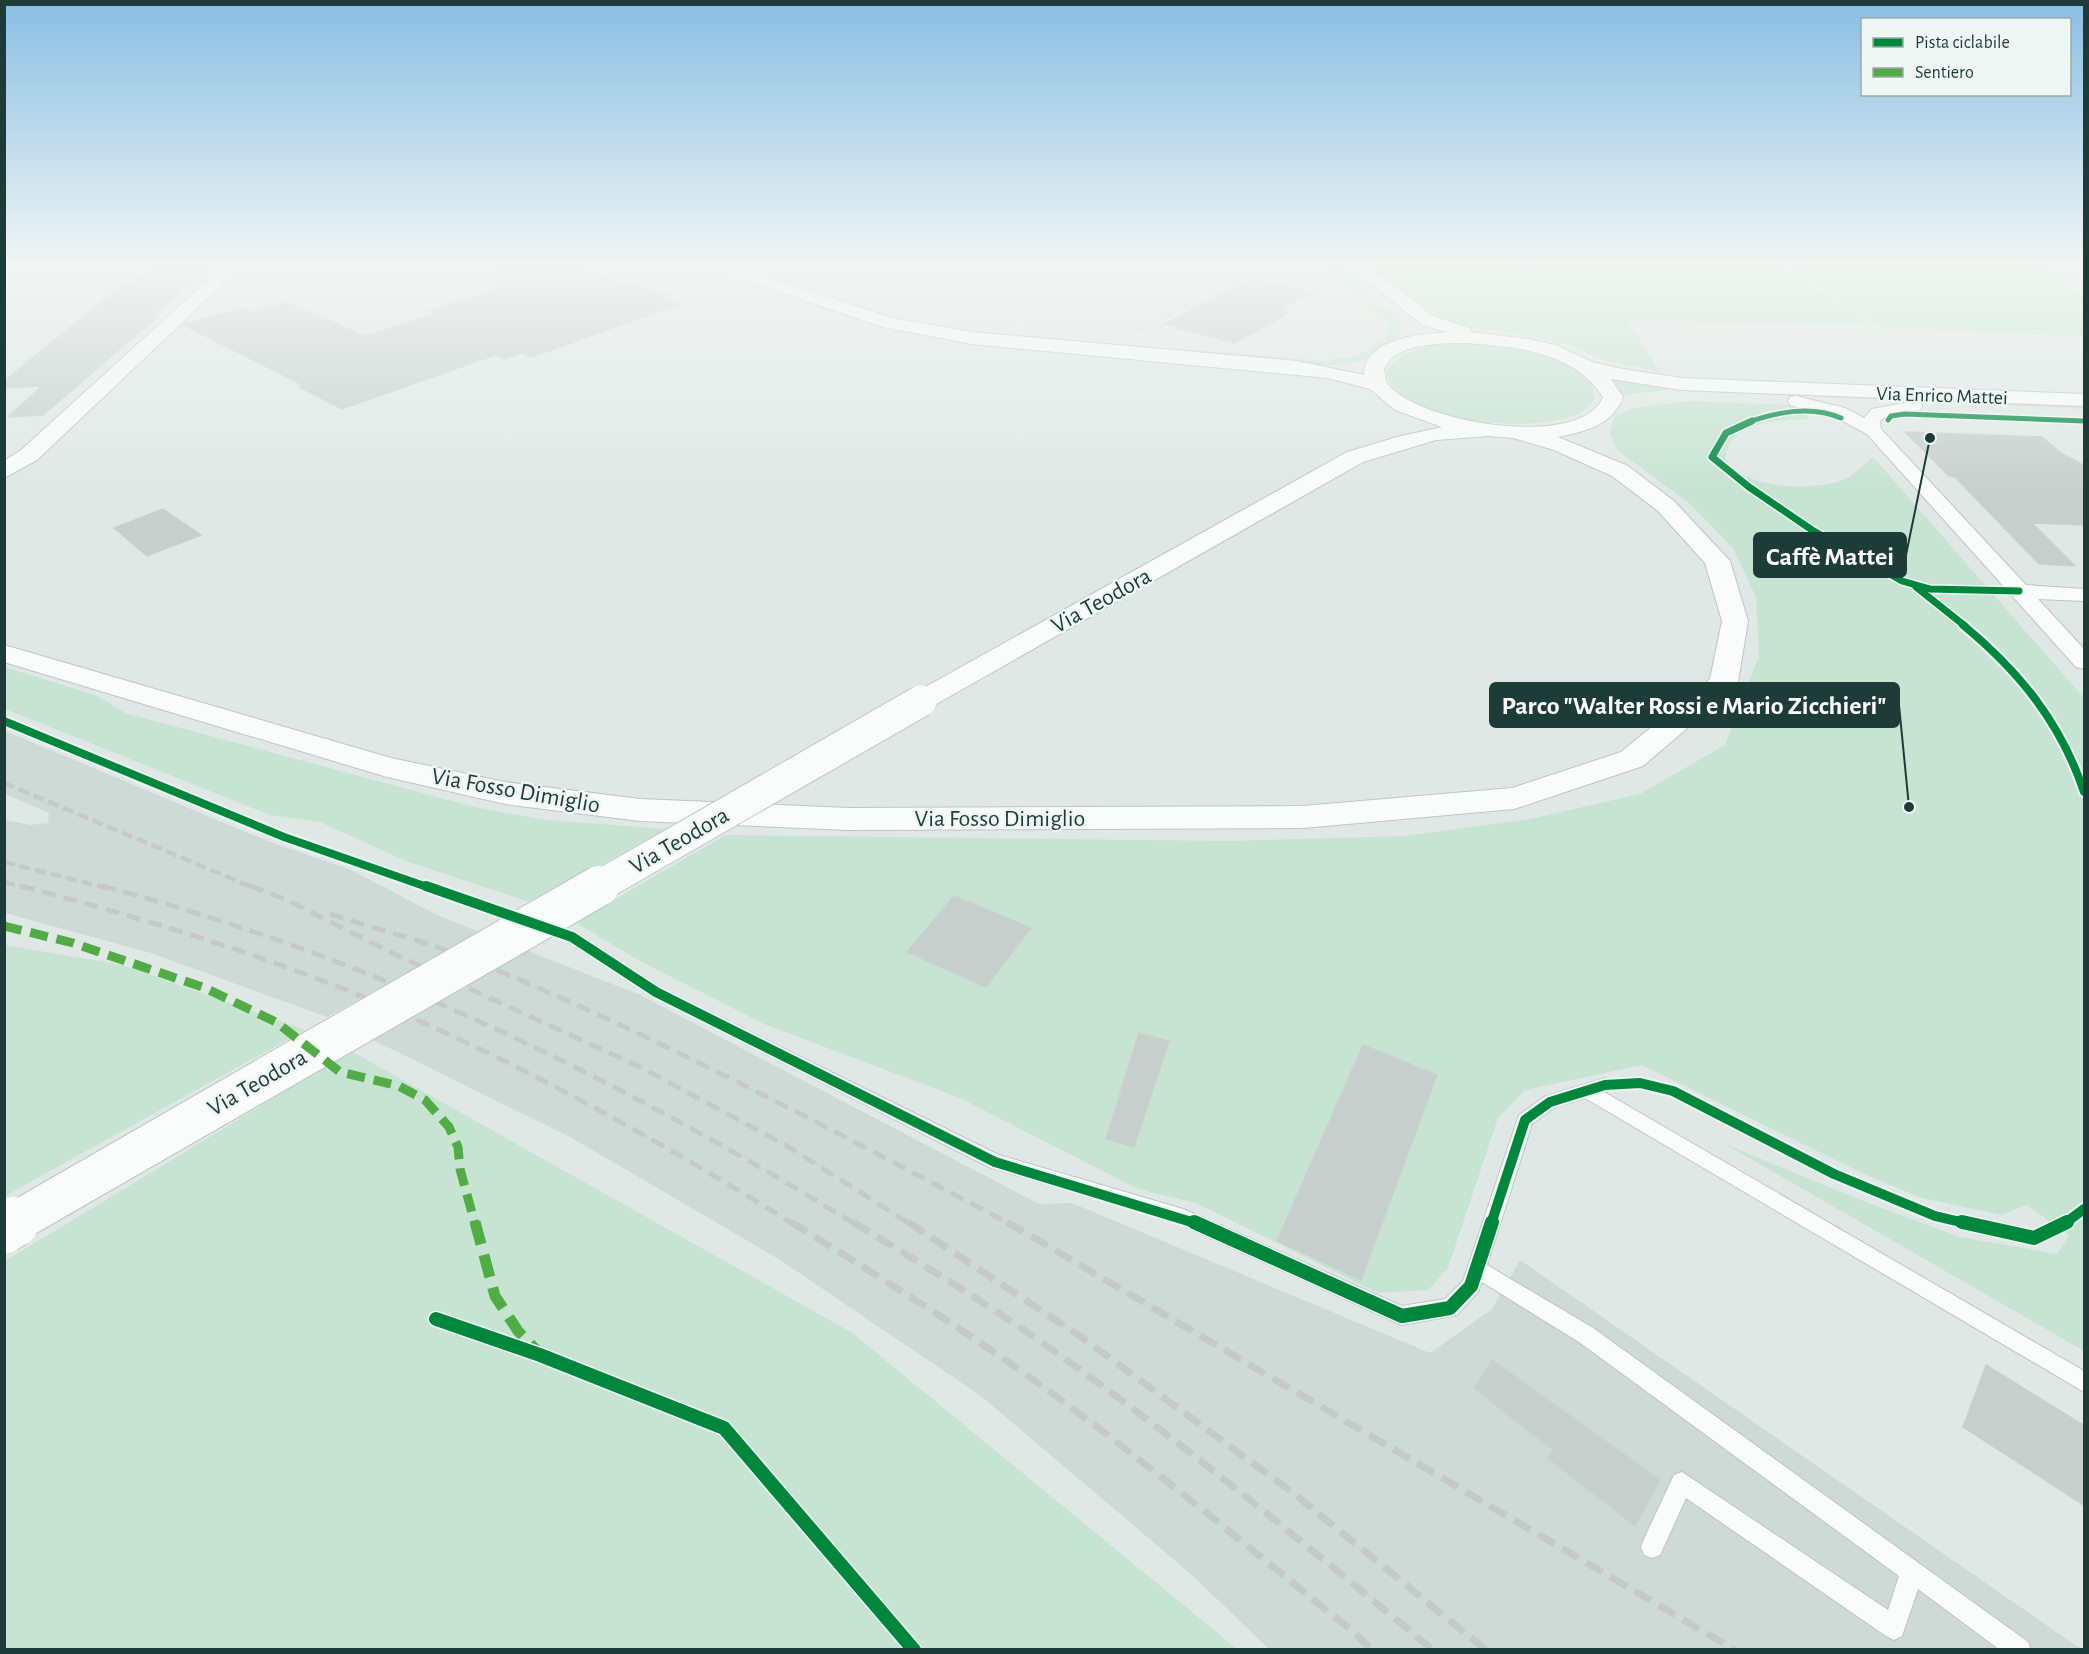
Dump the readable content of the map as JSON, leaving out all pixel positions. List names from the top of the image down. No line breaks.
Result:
{"streets":{"main road":["Via Enrico Mattei","Via Teodora","Via Fosso Dimiglio"]},"crossings":[["Via Enrico Mattei","Via Fosso Dimiglio"]],"places":["Caffè Mattei","Parco \"Walter Rossi e Mario Zicchieri\""],"legend":["Pista ciclabile","Sentiero"]}
